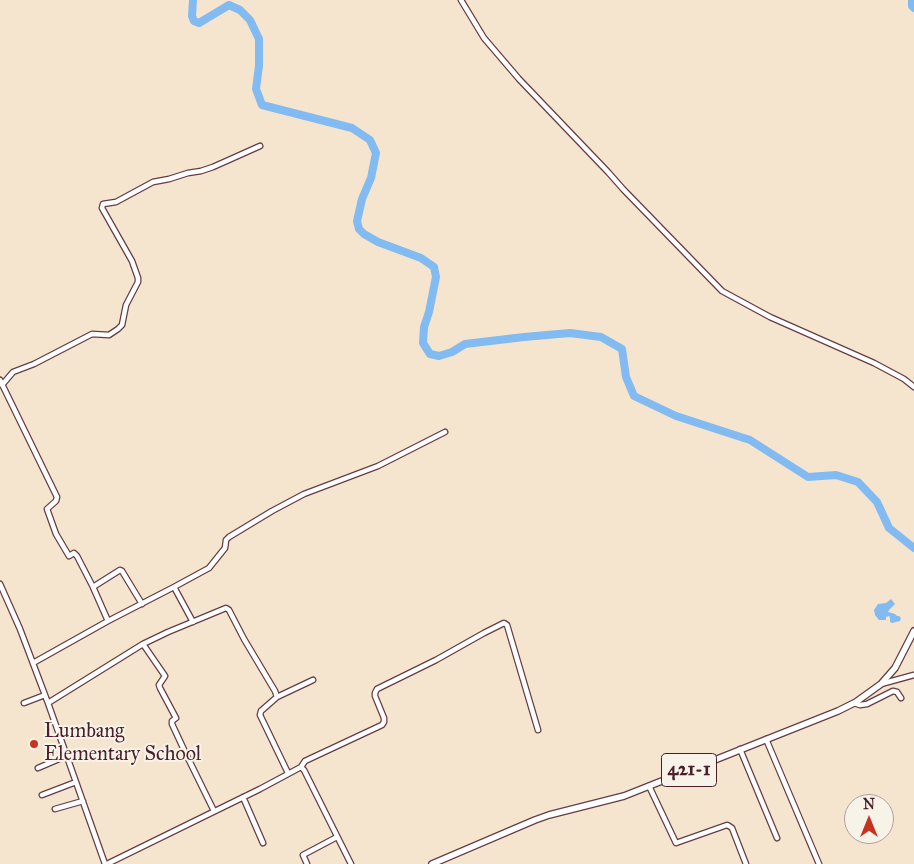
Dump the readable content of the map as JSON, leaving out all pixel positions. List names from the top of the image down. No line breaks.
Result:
{"streets":{"main road":["421-1"]},"places":["Lumbang Elementary School"],"north":"top"}
